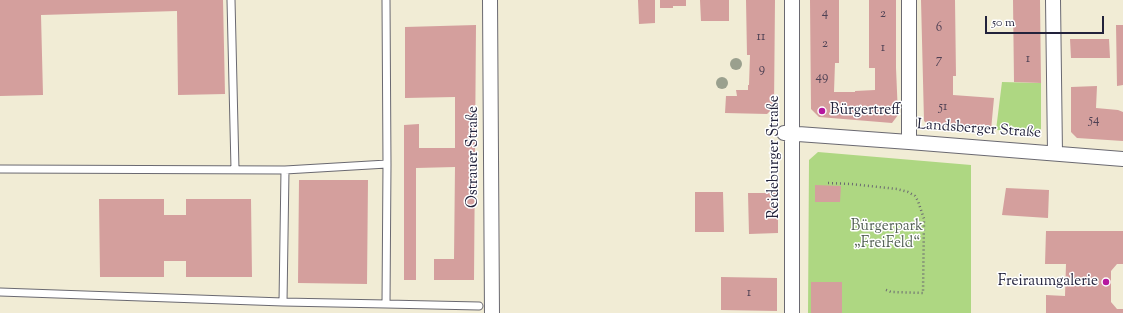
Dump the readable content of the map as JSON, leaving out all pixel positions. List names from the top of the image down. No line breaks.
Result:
{"streets":{"street":["Landsberger Straße","Ostrauer Straße","Reideburger Straße"]},"crossings":[["Landsberger Straße","Reideburger Straße"]],"parks":["Bürgerpark „FreiFeld“"],"places":["Bürgertreff","Freiraumgalerie"],"house_numbers":["4","2","6","11","2","1","1","7","9","49","51","54","1"],"scale_bar":"50 m"}
